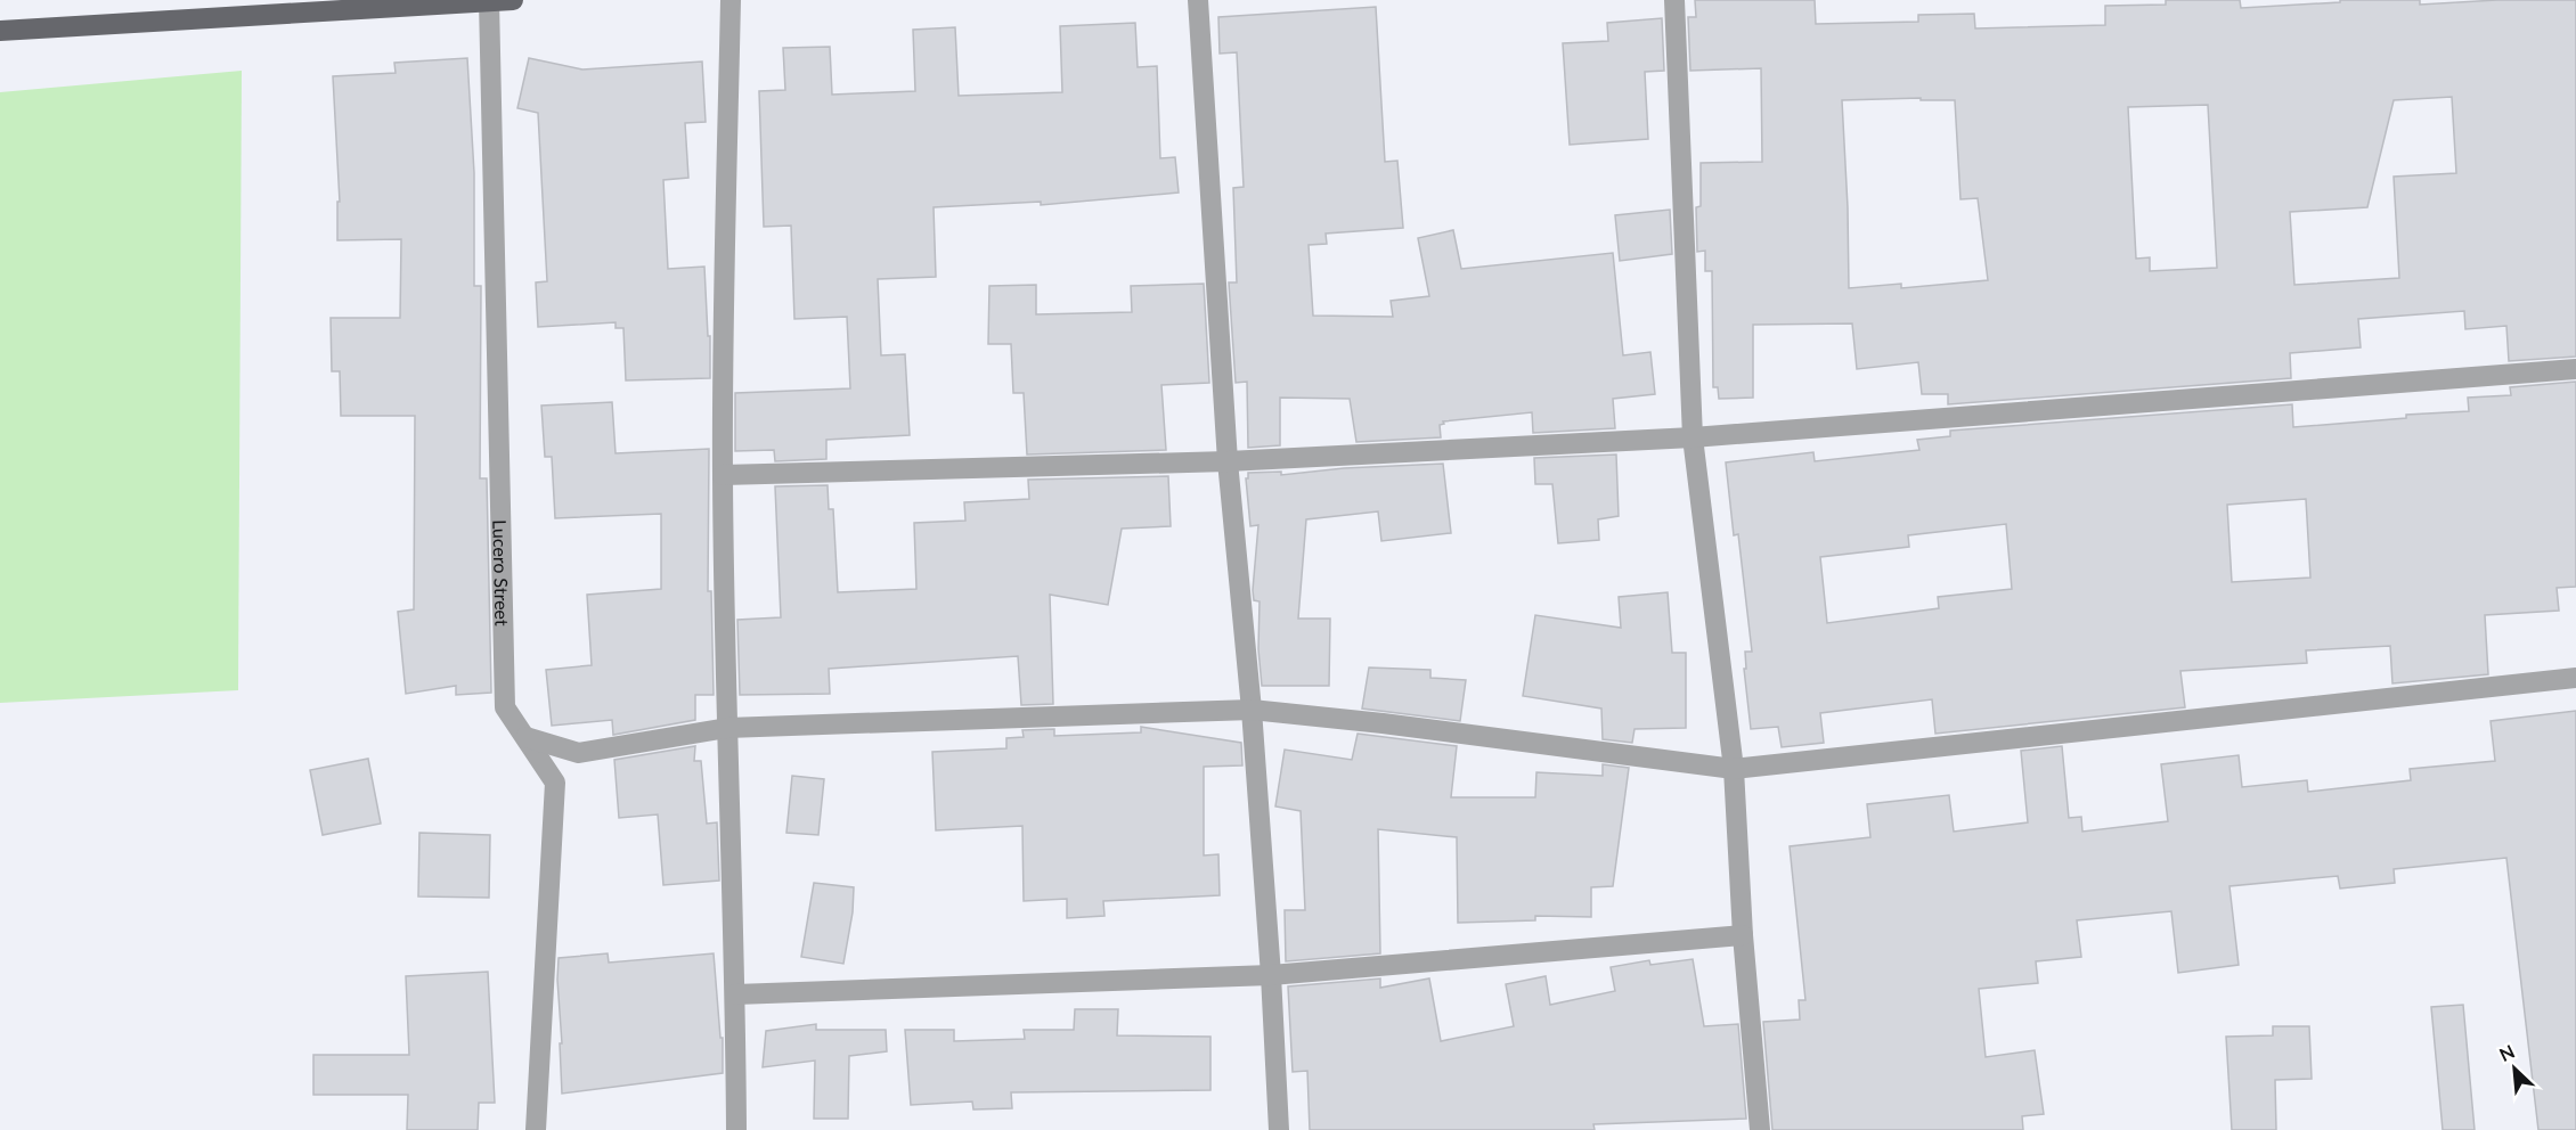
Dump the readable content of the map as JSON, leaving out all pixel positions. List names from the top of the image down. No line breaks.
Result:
{"streets":{"street":["Lucero Street"]},"north":"top left"}
